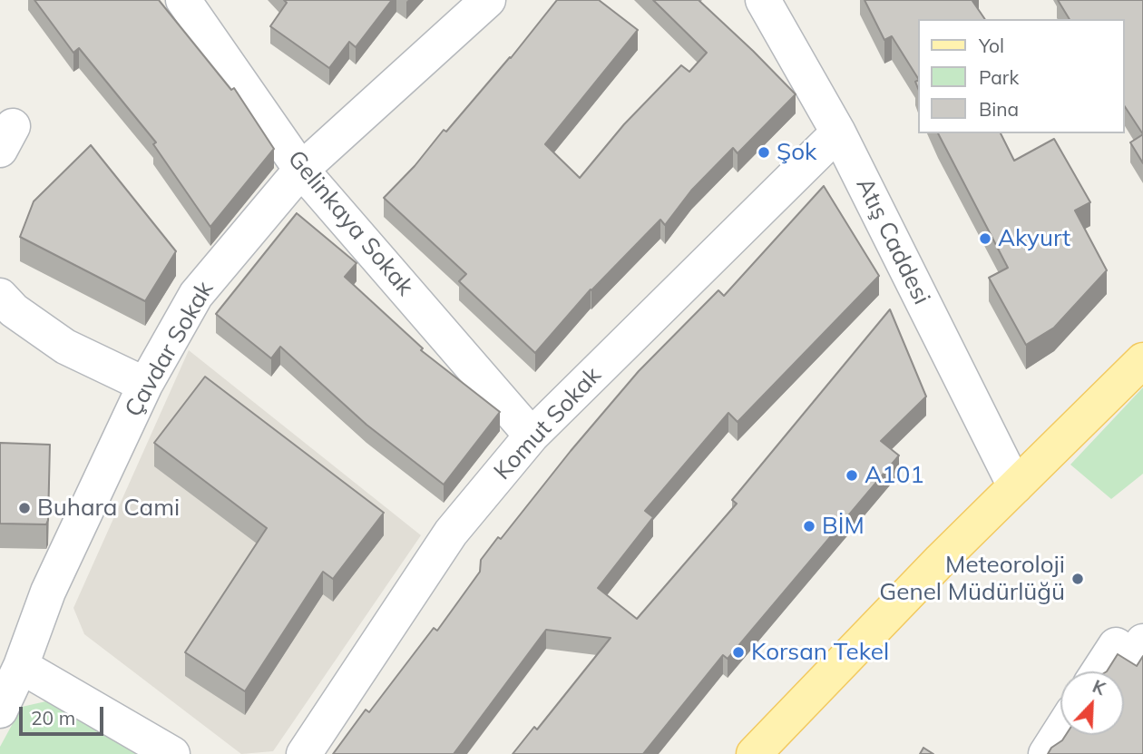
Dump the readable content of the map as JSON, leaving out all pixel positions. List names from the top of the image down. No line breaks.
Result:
{"streets":{"street":["Gelinkaya Sokak","Atış Caddesi","Çavdar Sokak","Komut Sokak"]},"crossings":[["Gelinkaya Sokak","Çavdar Sokak"],["Gelinkaya Sokak","Komut Sokak"],["Atış Caddesi","Komut Sokak"]],"places":["Şok","Akyurt","A101","Buhara Cami","BİM","Meteoroloji Genel Müdürlüğü","Korsan Tekel"],"legend":["Yol","Park","Bina"],"scale_bar":"20 m","north":"top right"}
